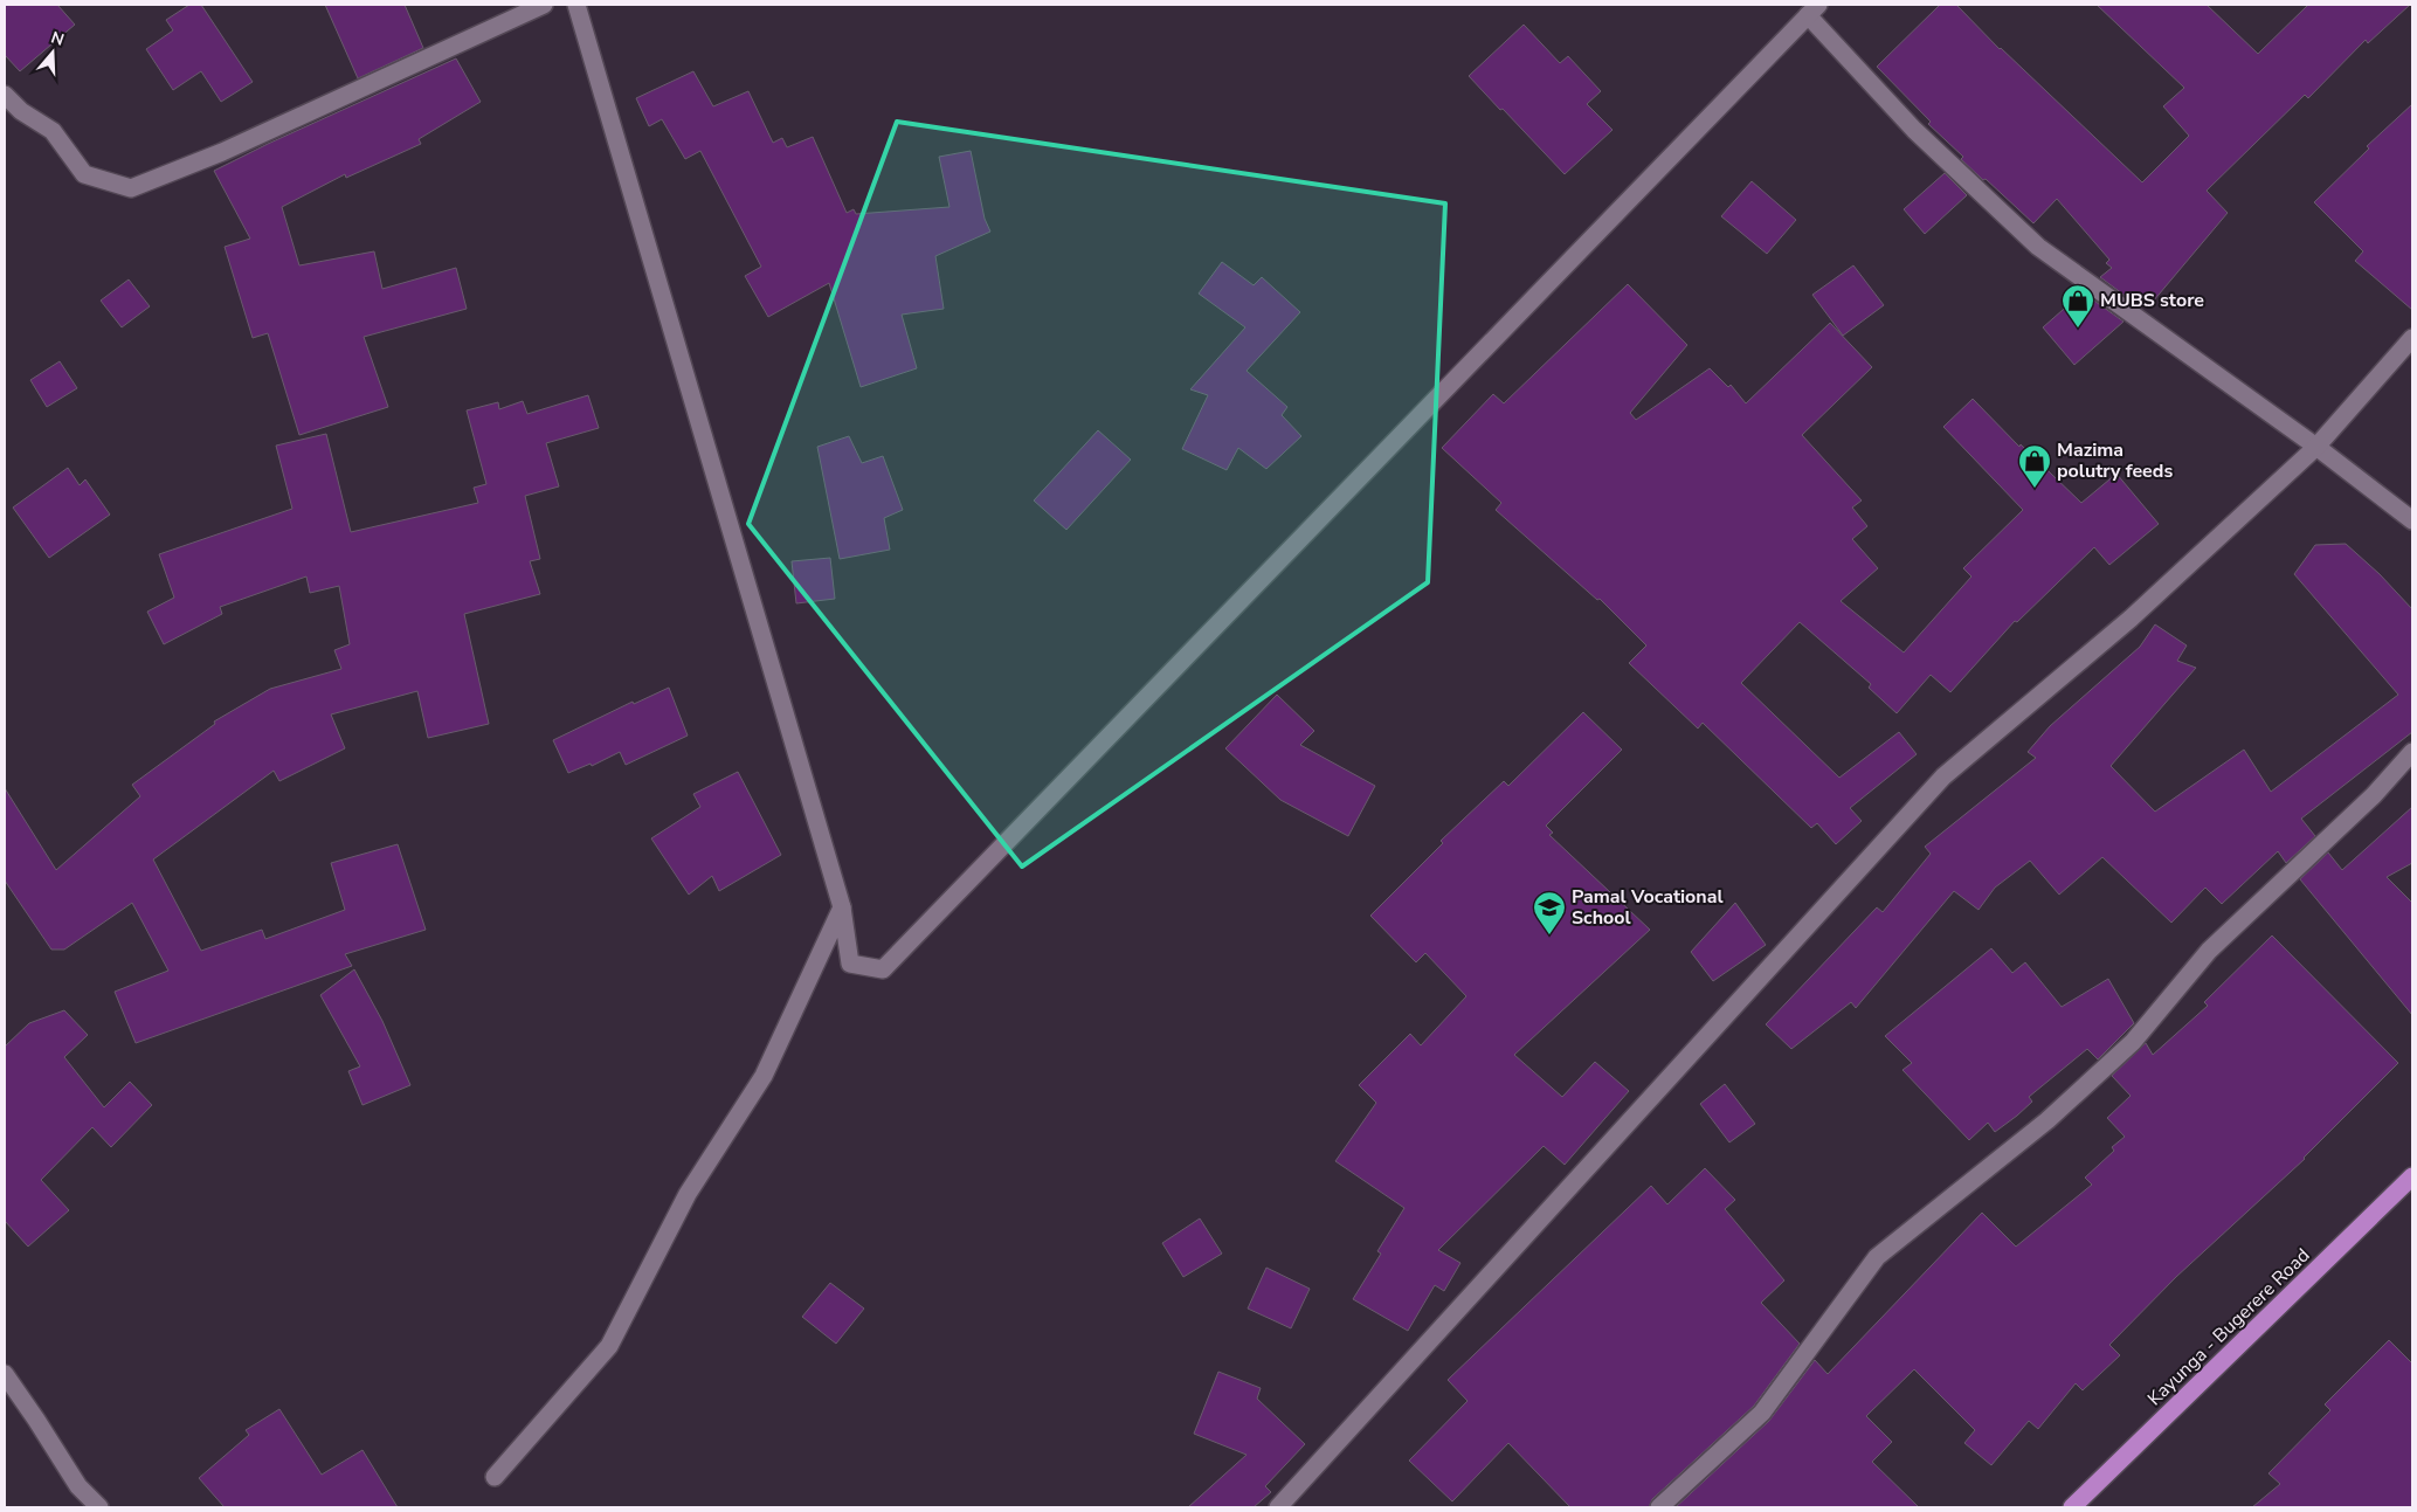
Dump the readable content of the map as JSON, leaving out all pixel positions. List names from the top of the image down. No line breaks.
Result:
{"streets":{"main road":["Kayunga - Bugerere Road"]},"places":{"shop":["MUBS store","Mazima polutry feeds"],"school or university":["Pamal Vocational School"]},"north":"top"}
